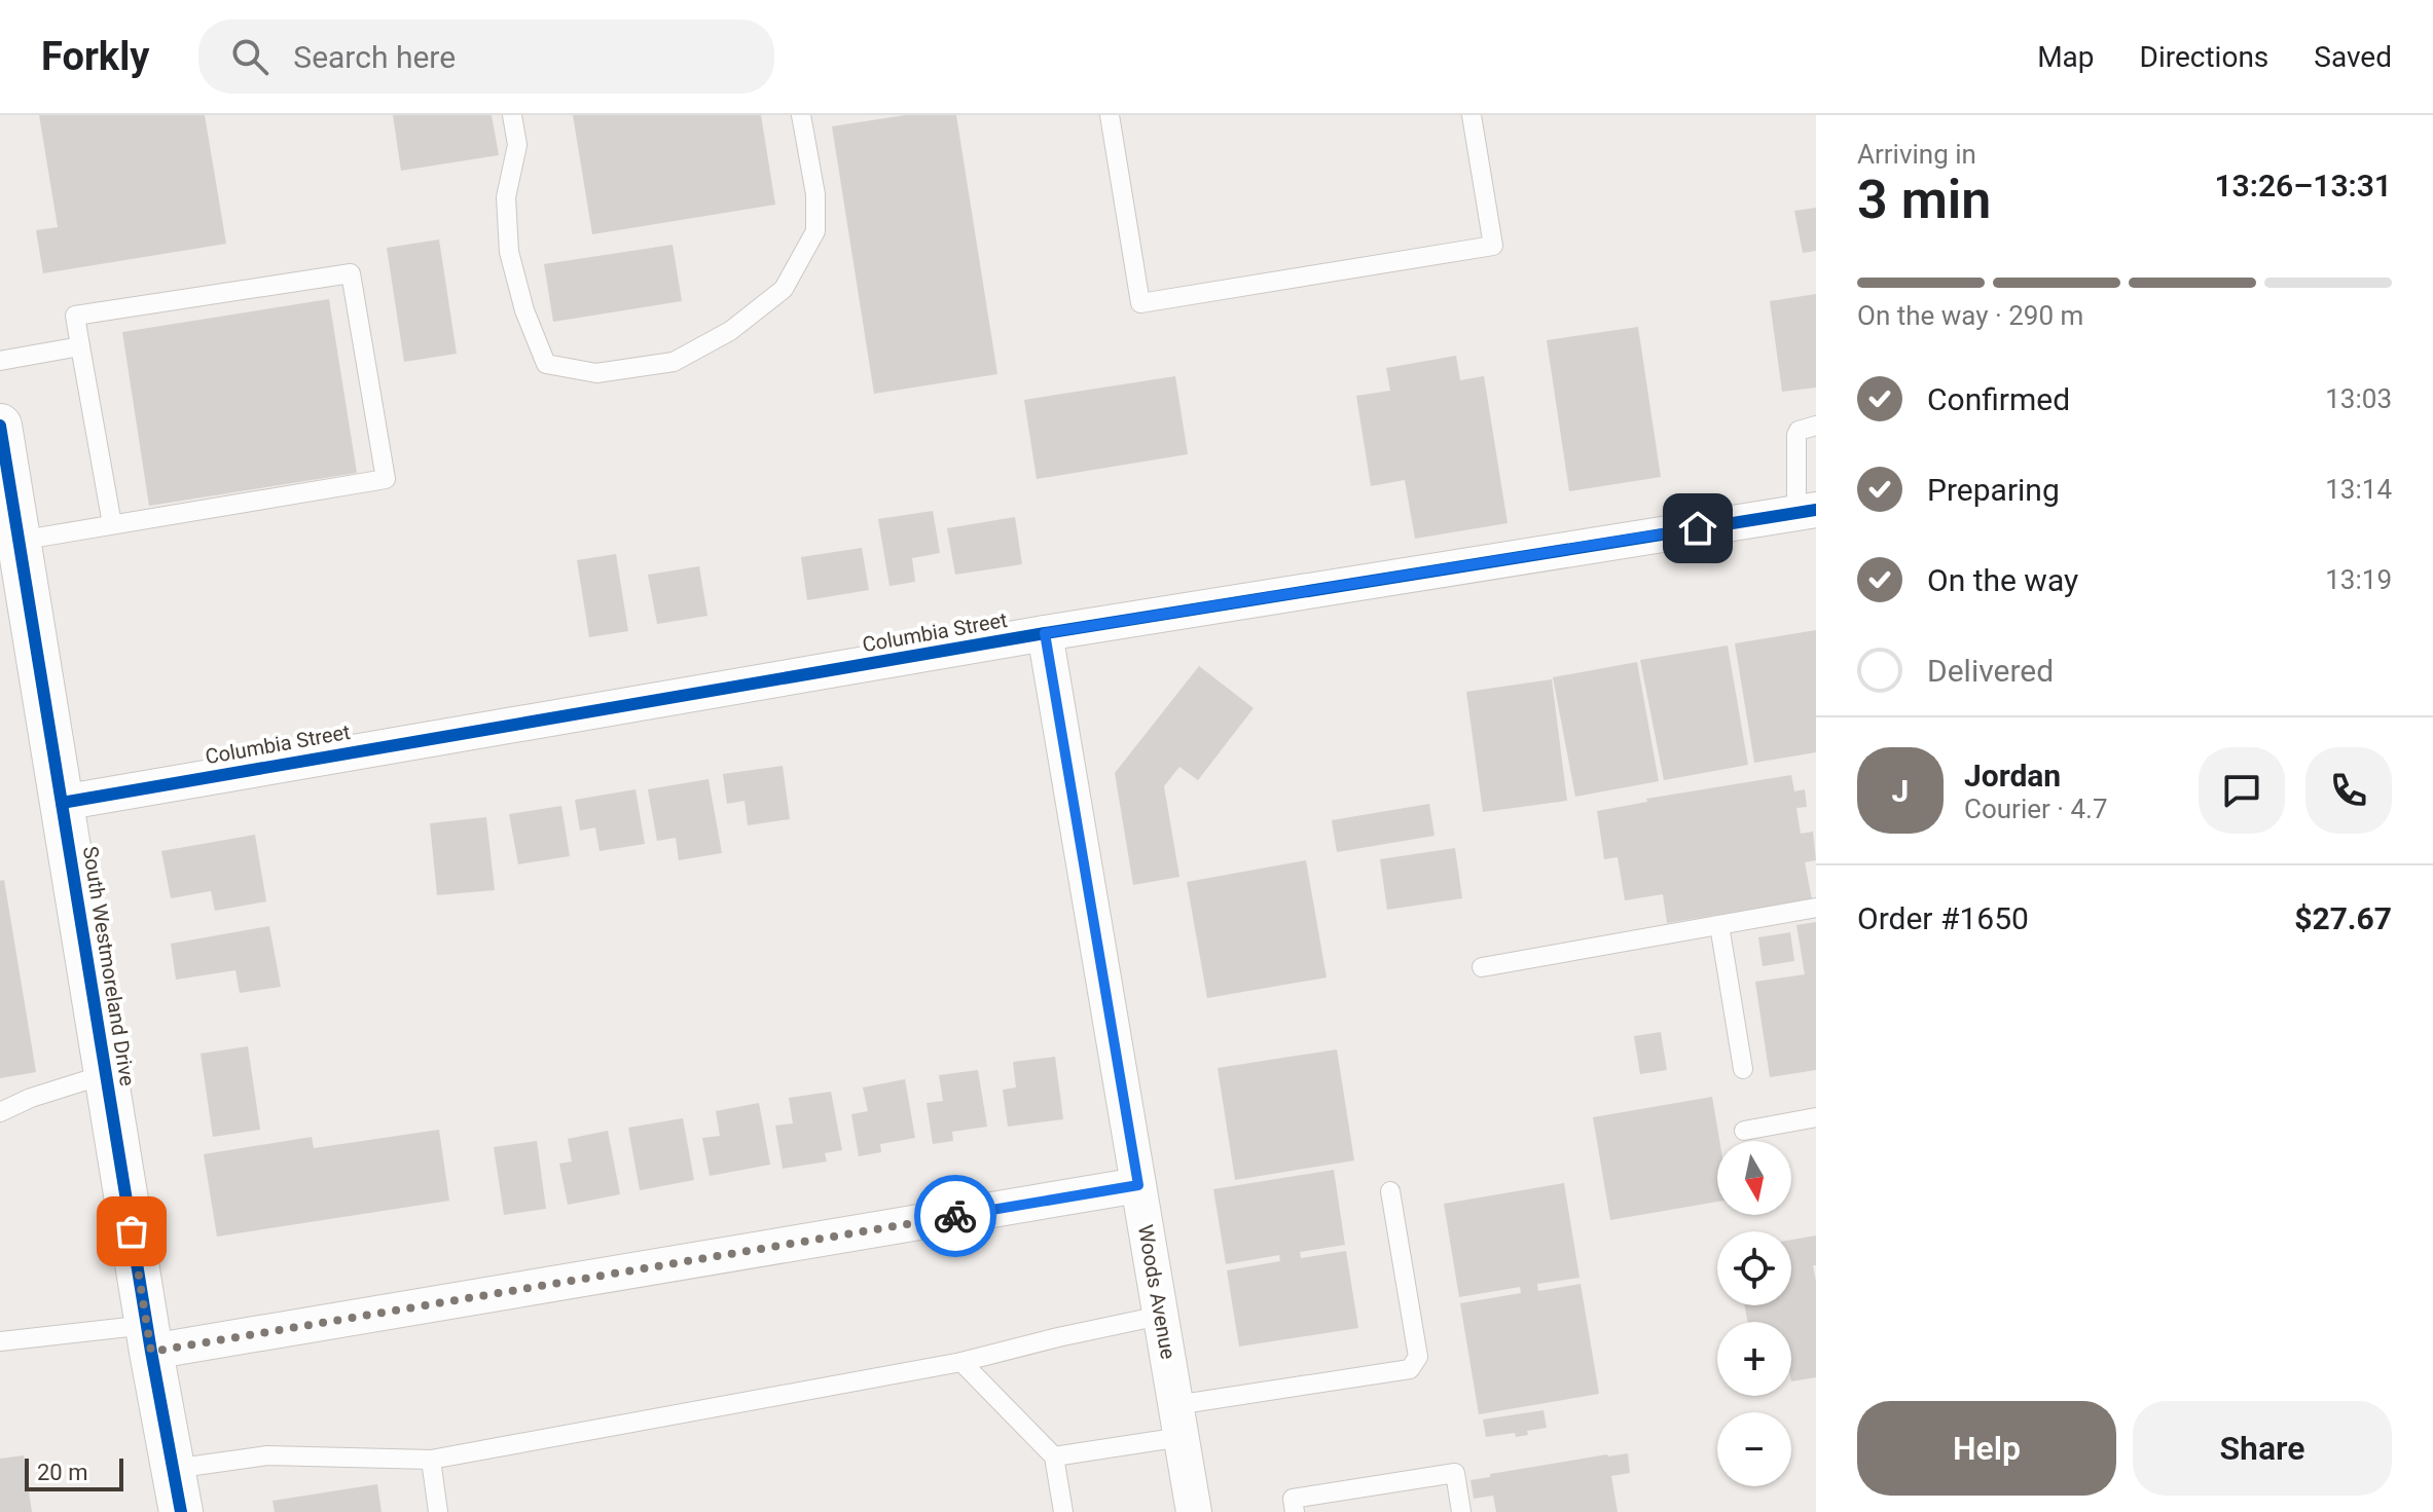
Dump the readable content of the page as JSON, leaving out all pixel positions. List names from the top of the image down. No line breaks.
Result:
{"streets":{"street":["Columbia Street","South Westmoreland Drive","Woods Avenue"]},"crossings":[["Columbia Street","South Westmoreland Drive"],["Columbia Street","Woods Avenue"]],"scale_bar":"20 m","north":"bottom","page":{"header":"Forkly","search":"Search here","nav":["Map","Directions","Saved"],"heading":["3 min","Arriving in","13:26–13:31"],"panel":["Jordan","Courier · 4.7","Order #1650","$27.67"],"bar":"On the way · 290 m","list":[["Confirmed","13:03"],["Preparing","13:14"],["On the way","13:19"],"Delivered"],"round":"J","map_buttons":["+","−"],"buttons":["Help","Share"],"scale":"20 m"}}
